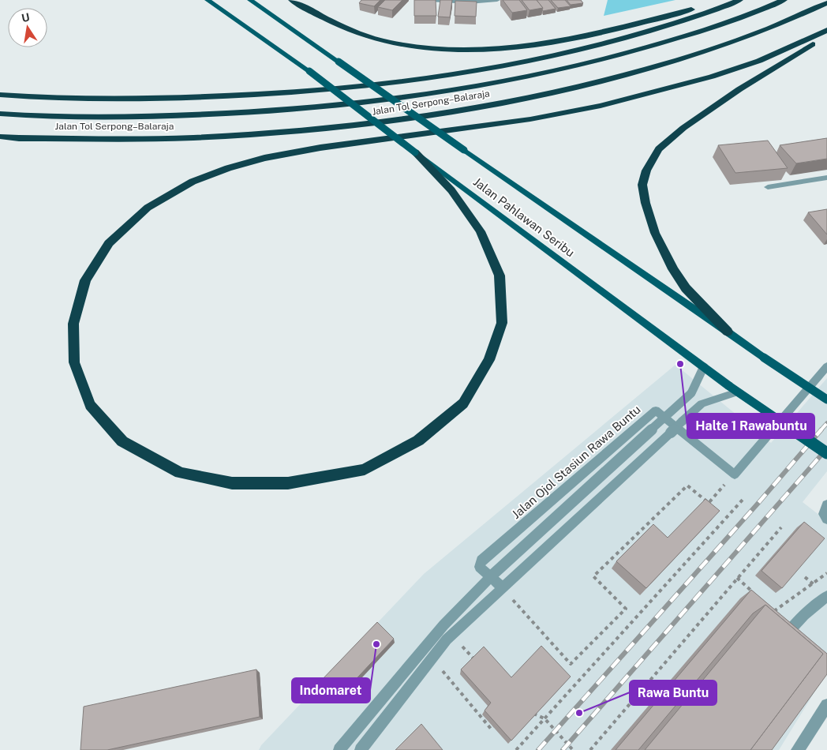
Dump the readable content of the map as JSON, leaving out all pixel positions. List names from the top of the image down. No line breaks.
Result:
{"streets":{"highway":["Jalan Tol Serpong–Balaraja"],"main road":["Jalan Pahlawan Seribu"],"lane":["Jalan Ojol Stasiun Rawa Buntu"]},"places":["Halte 1 Rawabuntu","Indomaret","Rawa Buntu"],"north":"top"}
